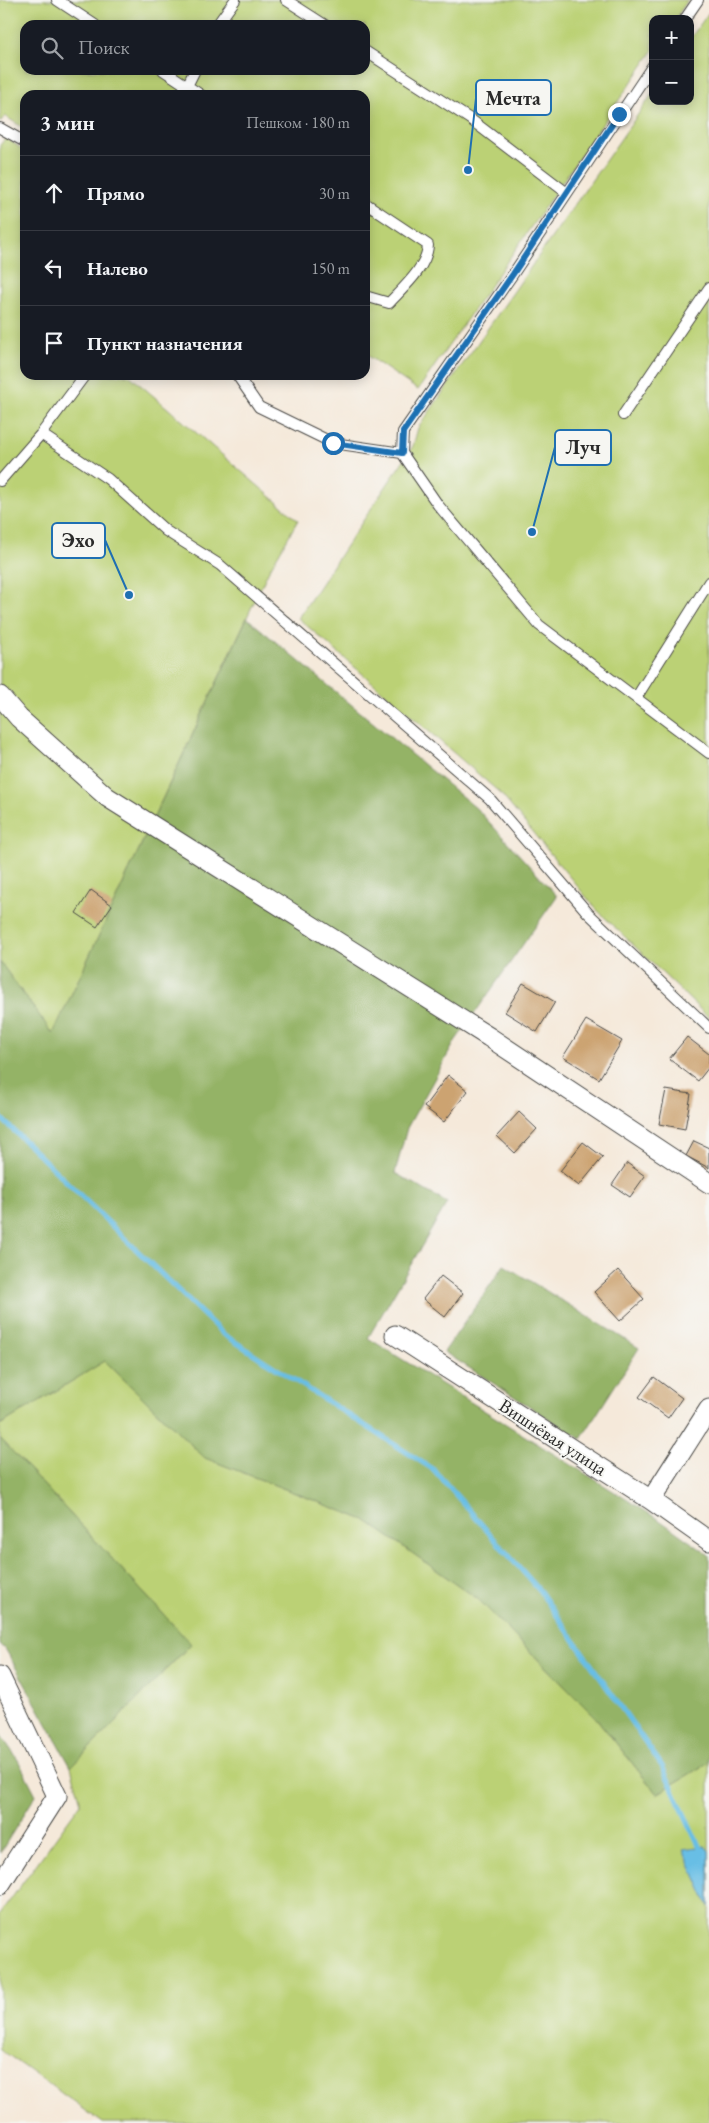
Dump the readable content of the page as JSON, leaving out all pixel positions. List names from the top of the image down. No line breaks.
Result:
{"streets":{"street":["Вишнёвая улица"]},"places":["Мечта","Луч","Эхо"],"page":{"map_buttons":["+","−"],"search":"Поиск","heading":["3 мин","Пешком · 180 m"],"list":[["Прямо","30 m"],["Налево","150 m"],"Пункт назначения"]}}
